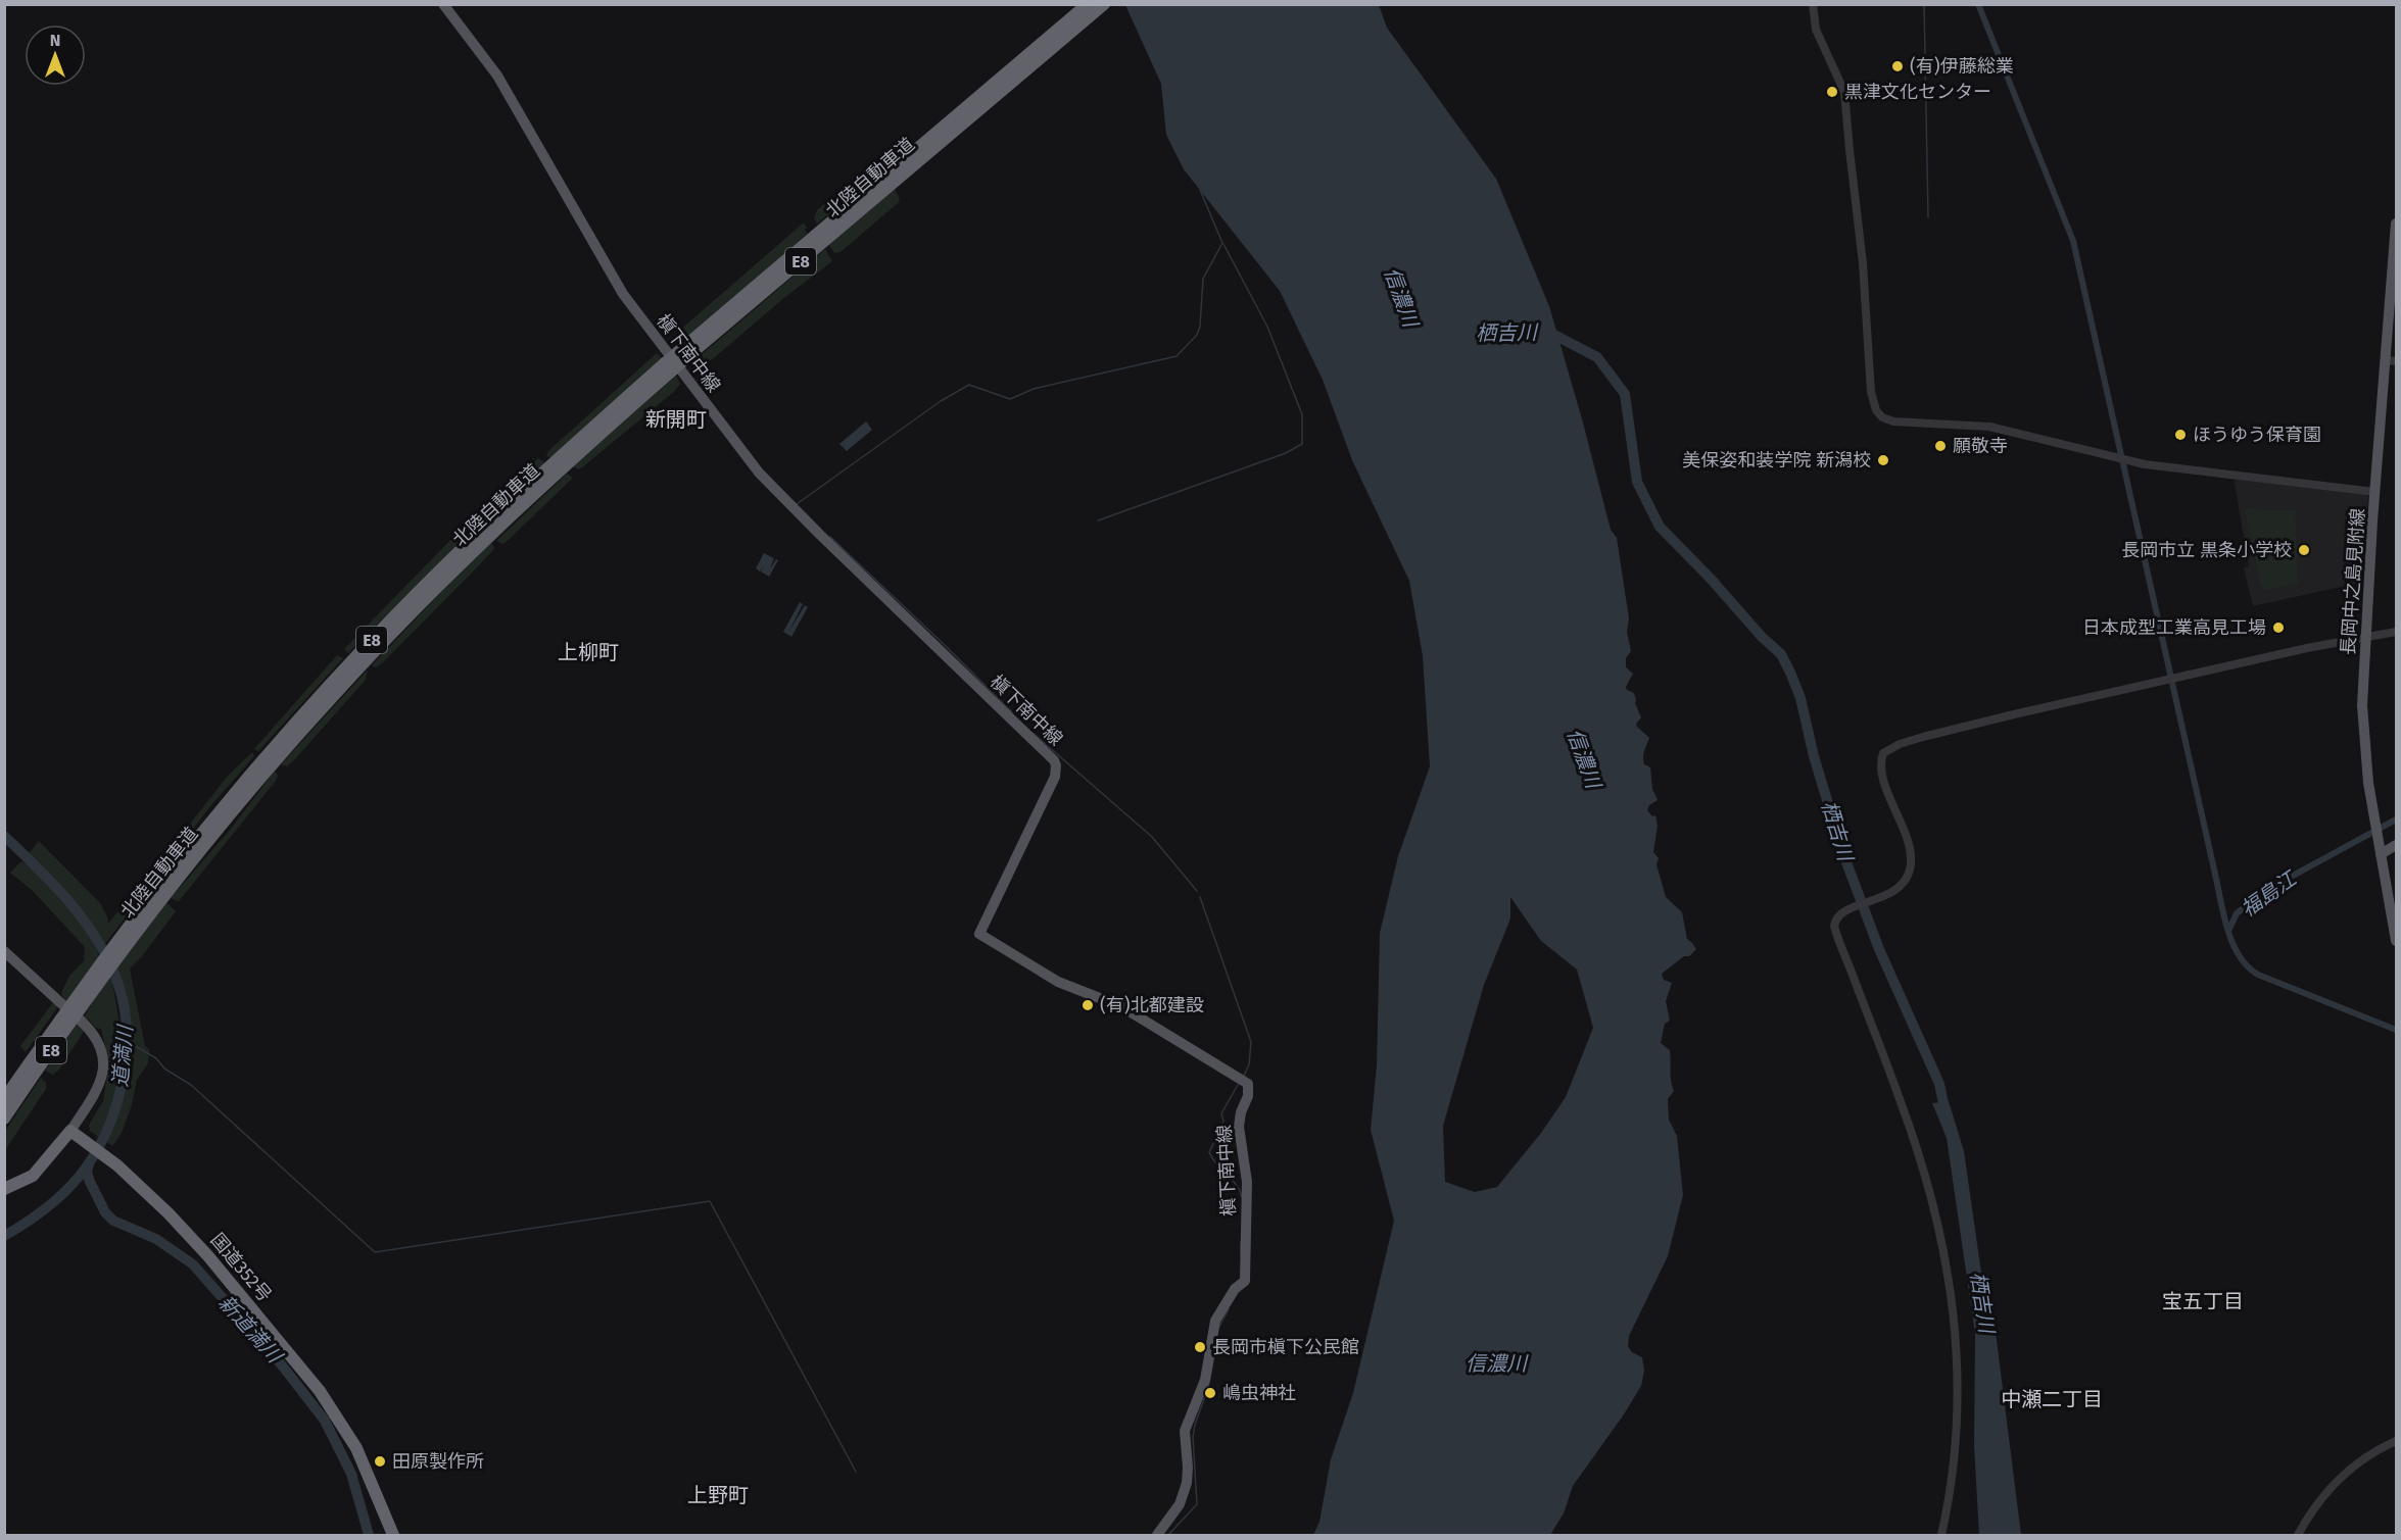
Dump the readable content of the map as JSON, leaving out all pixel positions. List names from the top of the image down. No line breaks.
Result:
{"streets":{"highway":["北陸自動車道","E8","国道352号"],"main road":["槇下南中線","長岡中之島見附線"]},"districts":["新開町","上柳町","宝五丁目","中瀬二丁目","上野町"],"water":["信濃川","栖吉川","福島江","道満川","新道満川"],"places":["(有)伊藤総業","黒津文化センター","ほうゆう保育園","願敬寺","美保姿和装学院 新潟校","長岡市立 黒条小学校","日本成型工業高見工場","(有)北都建設","長岡市槇下公民館","嶋虫神社","田原製作所"],"north":"top"}
